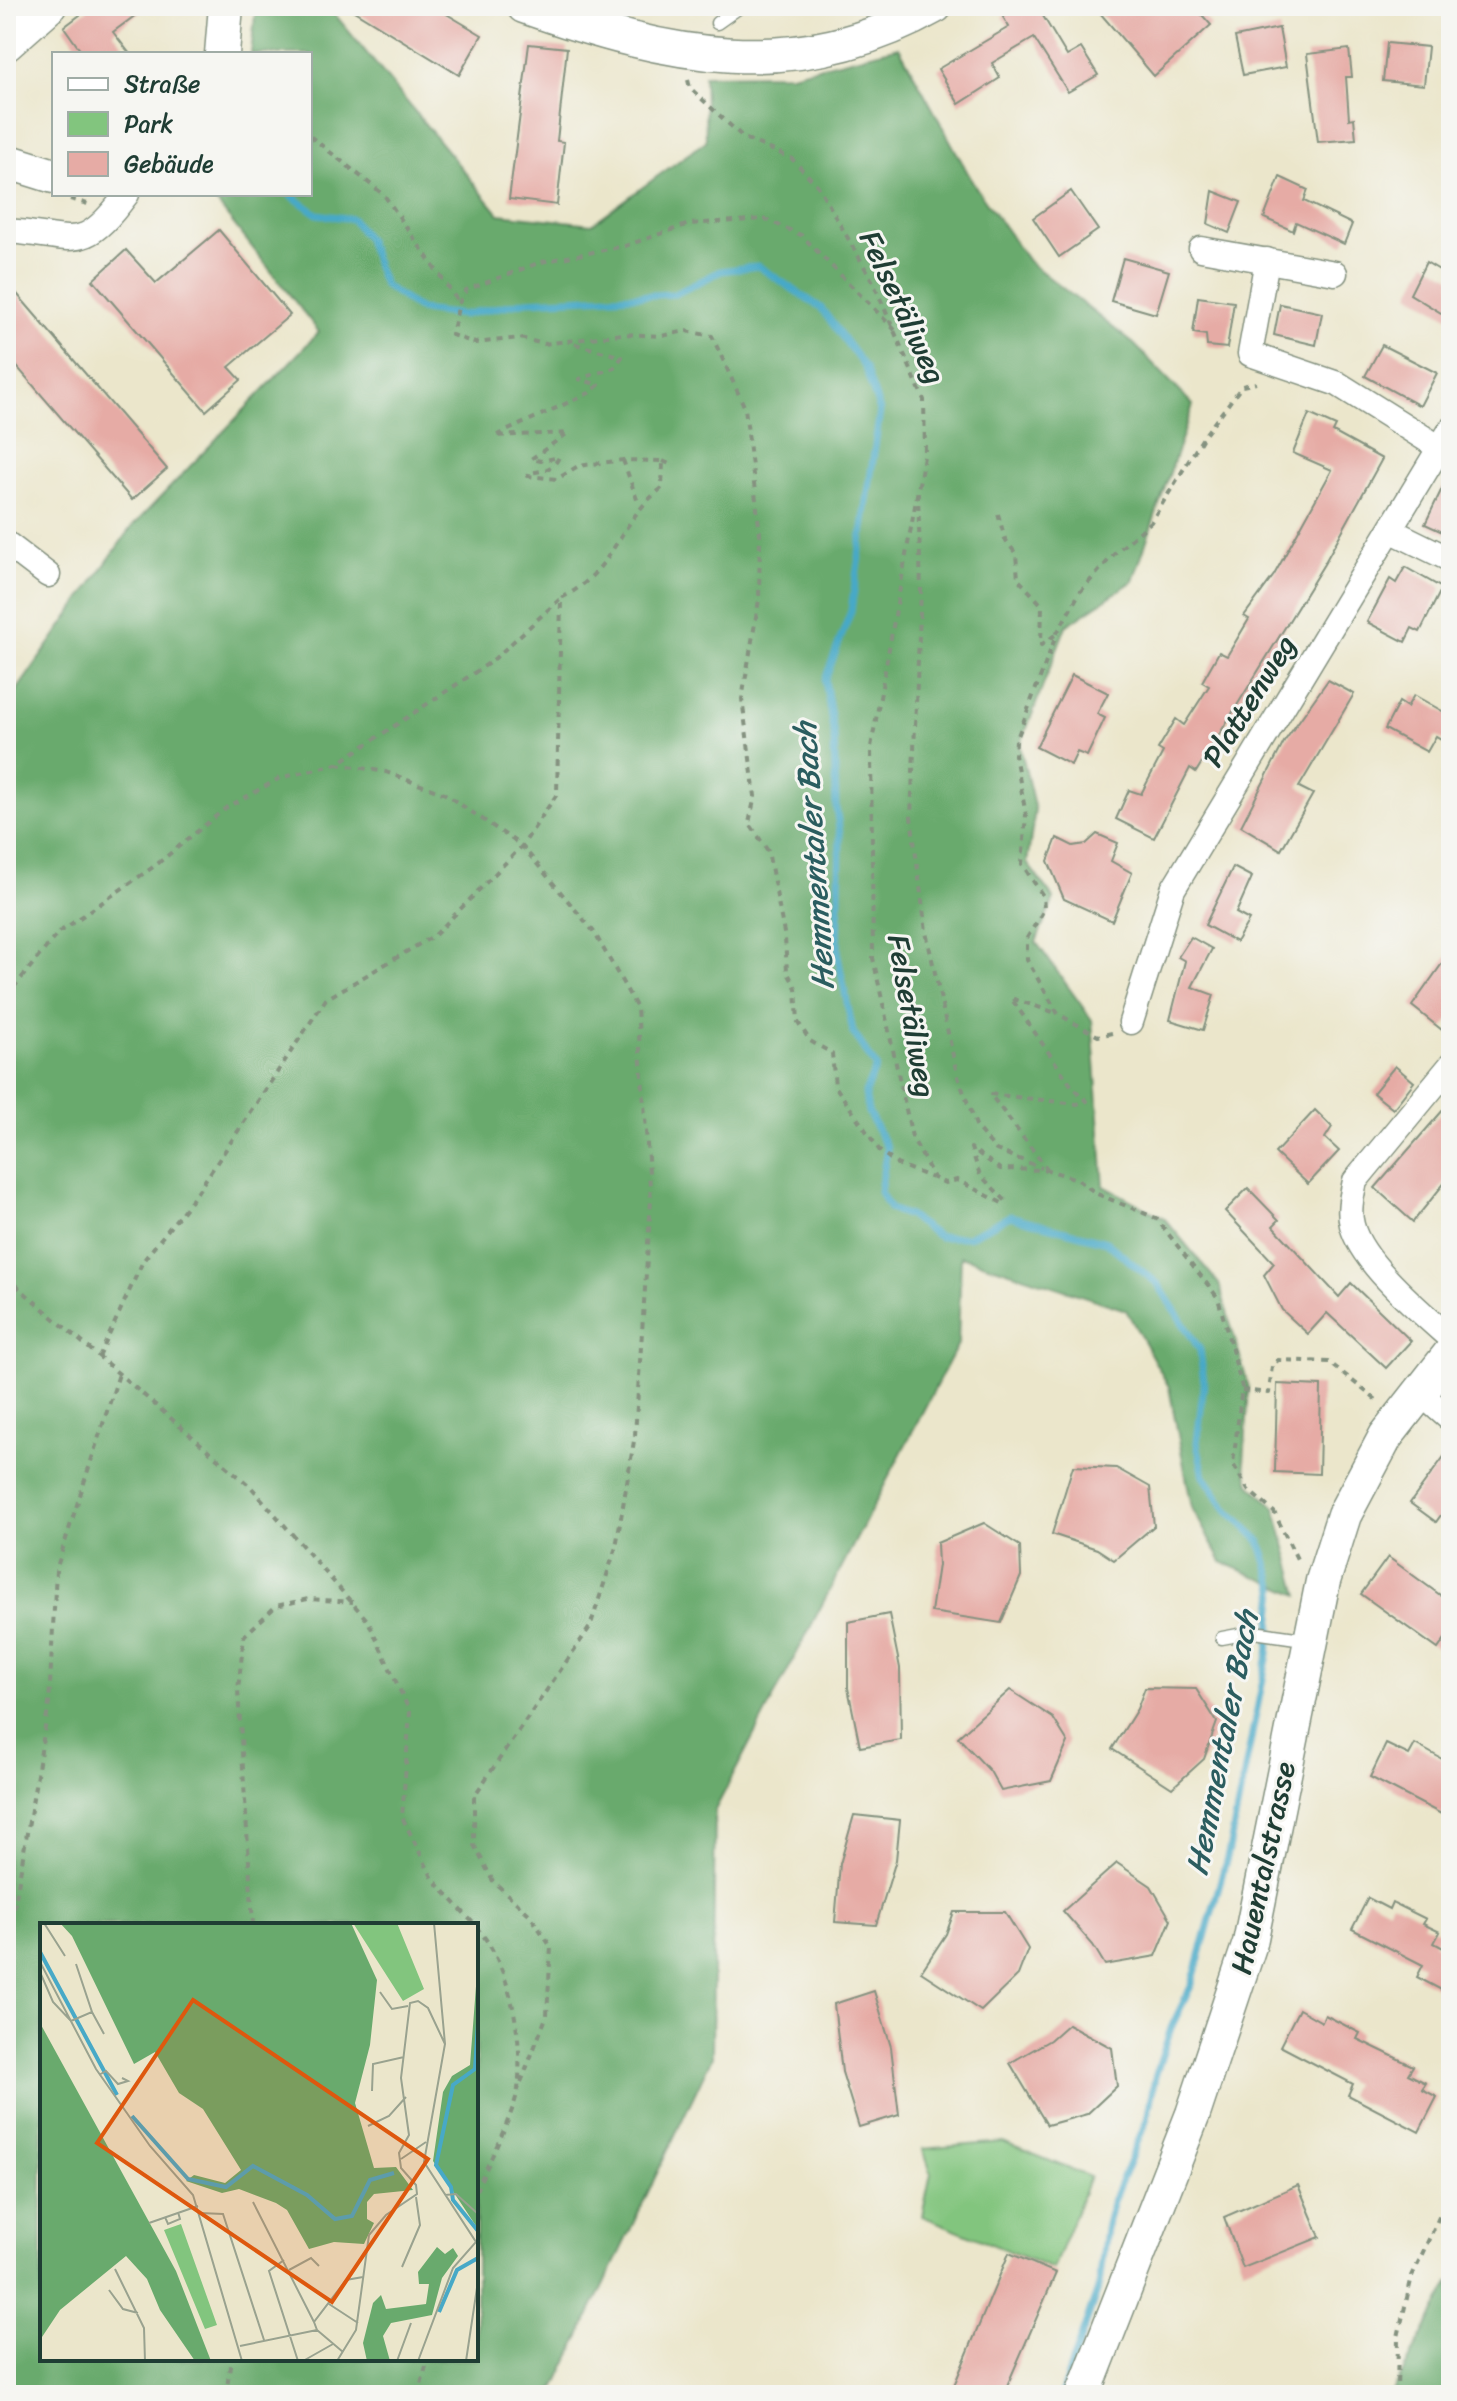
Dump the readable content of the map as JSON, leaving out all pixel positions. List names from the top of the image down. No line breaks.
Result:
{"streets":{"street":["Plattenweg","Hauentalstrasse"],"path":["Felsetäliweg"]},"water":["Hemmentaler Bach"],"legend":["Straße","Park","Gebäude"]}
